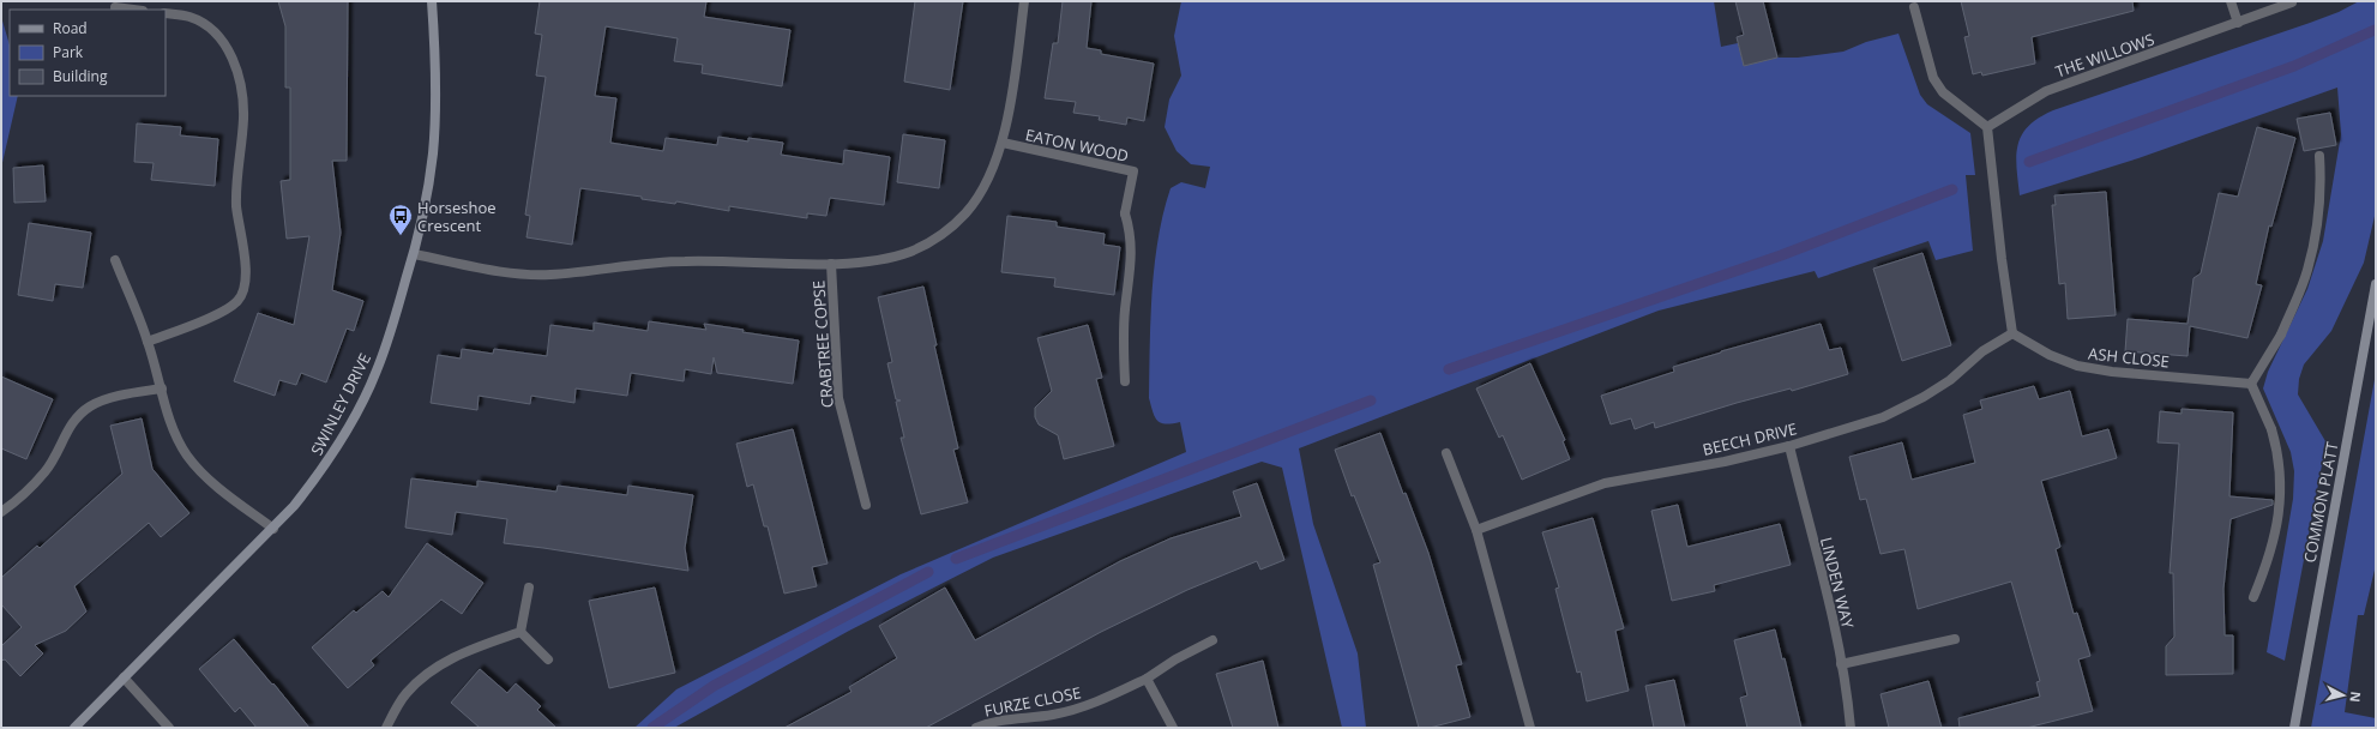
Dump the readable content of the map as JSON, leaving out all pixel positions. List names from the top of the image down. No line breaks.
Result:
{"streets":{"street":["THE WILLOWS","EATON WOOD","CRABTREE COPSE","ASH CLOSE","SWINLEY DRIVE","BEECH DRIVE","COMMON PLATT","LINDEN WAY","FURZE CLOSE"]},"crossings":[["ASH CLOSE","BEECH DRIVE"],["BEECH DRIVE","LINDEN WAY"]],"places":{"bus stop":["Horseshoe Crescent"]},"legend":["Road","Park","Building"],"north":"right"}
